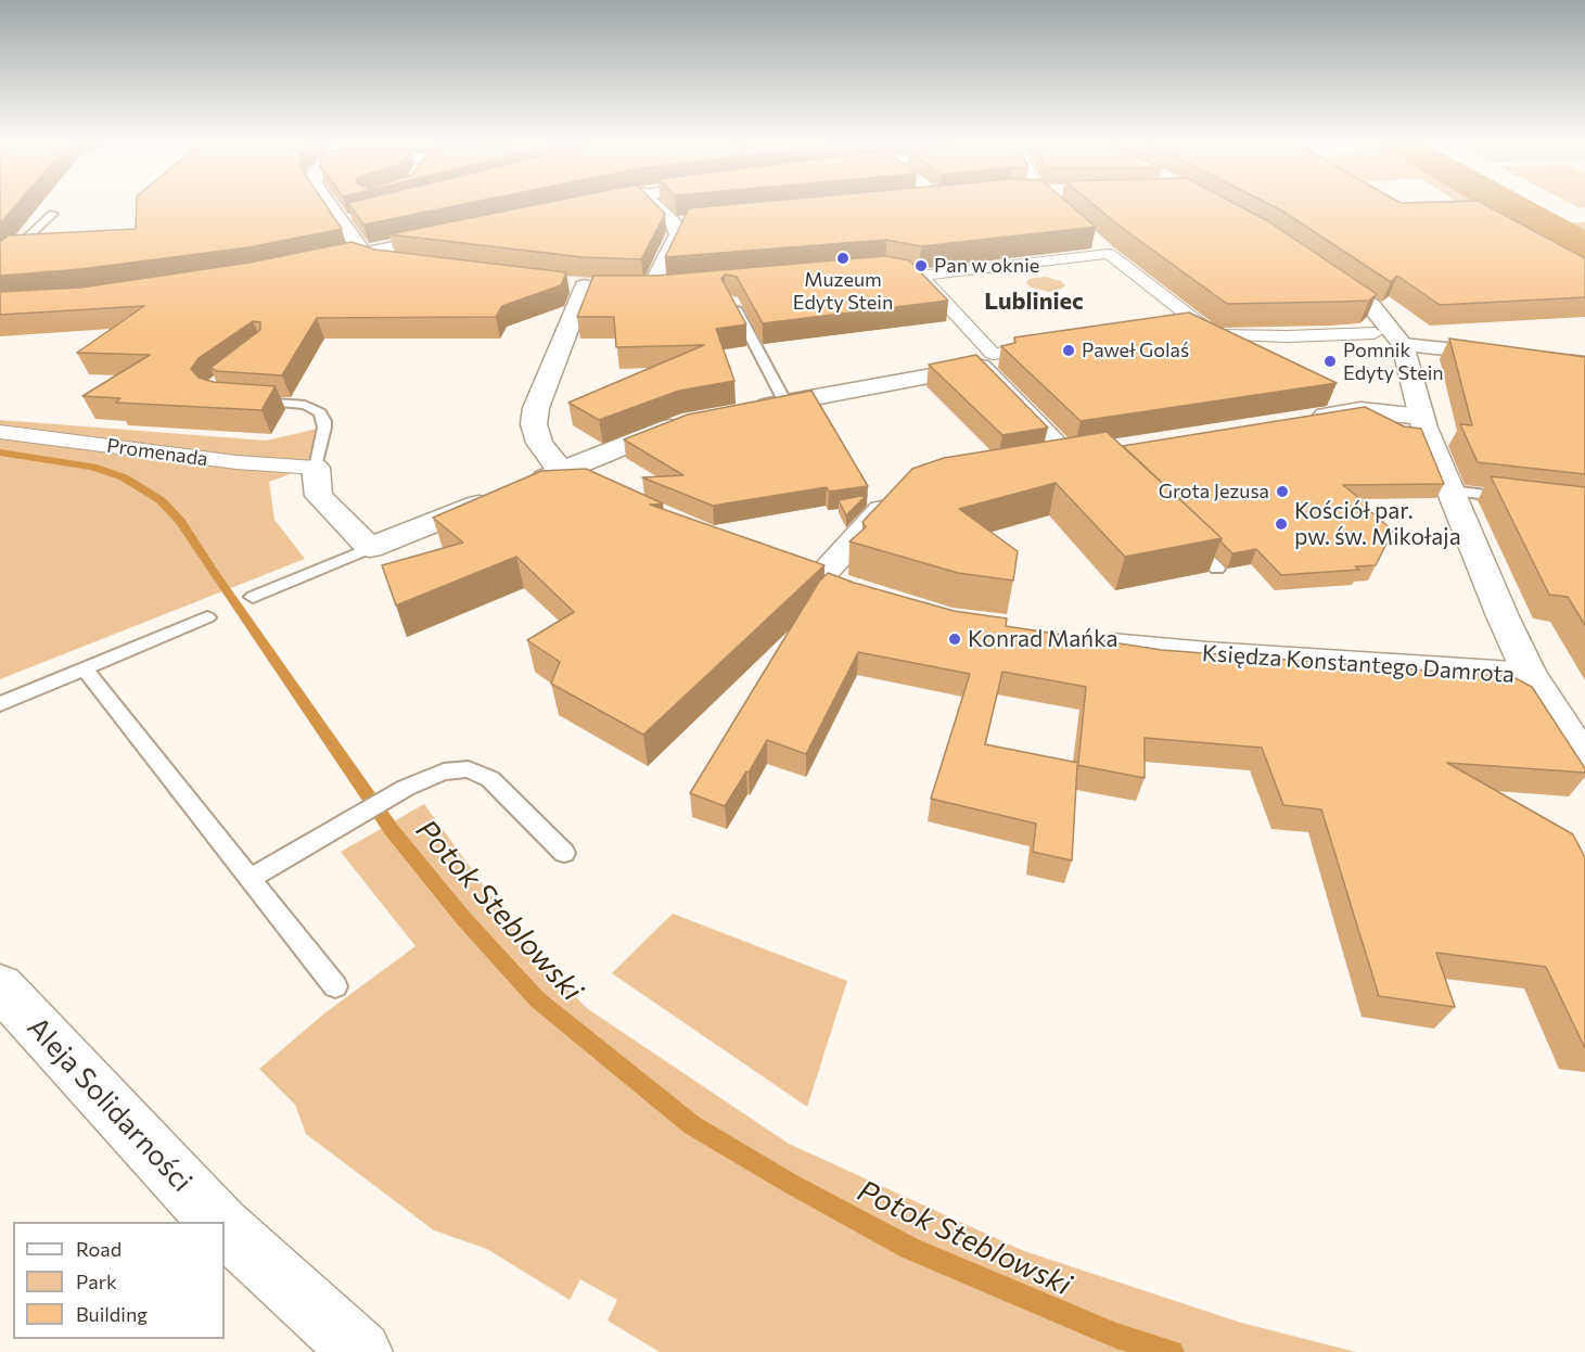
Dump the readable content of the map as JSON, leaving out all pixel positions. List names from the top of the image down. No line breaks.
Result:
{"streets":{"street":["Promenada","Księdza Konstantego Damrota","Aleja Solidarności"]},"districts":["Lubliniec"],"water":["Potok Steblowski"],"places":["Muzeum Edyty Stein","Pan w oknie","Paweł Golaś","Pomnik Edyty Stein","Grota Jezusa","Kościół par. pw. św. Mikołaja","Konrad Mańka"],"legend":["Road","Park","Building"]}
